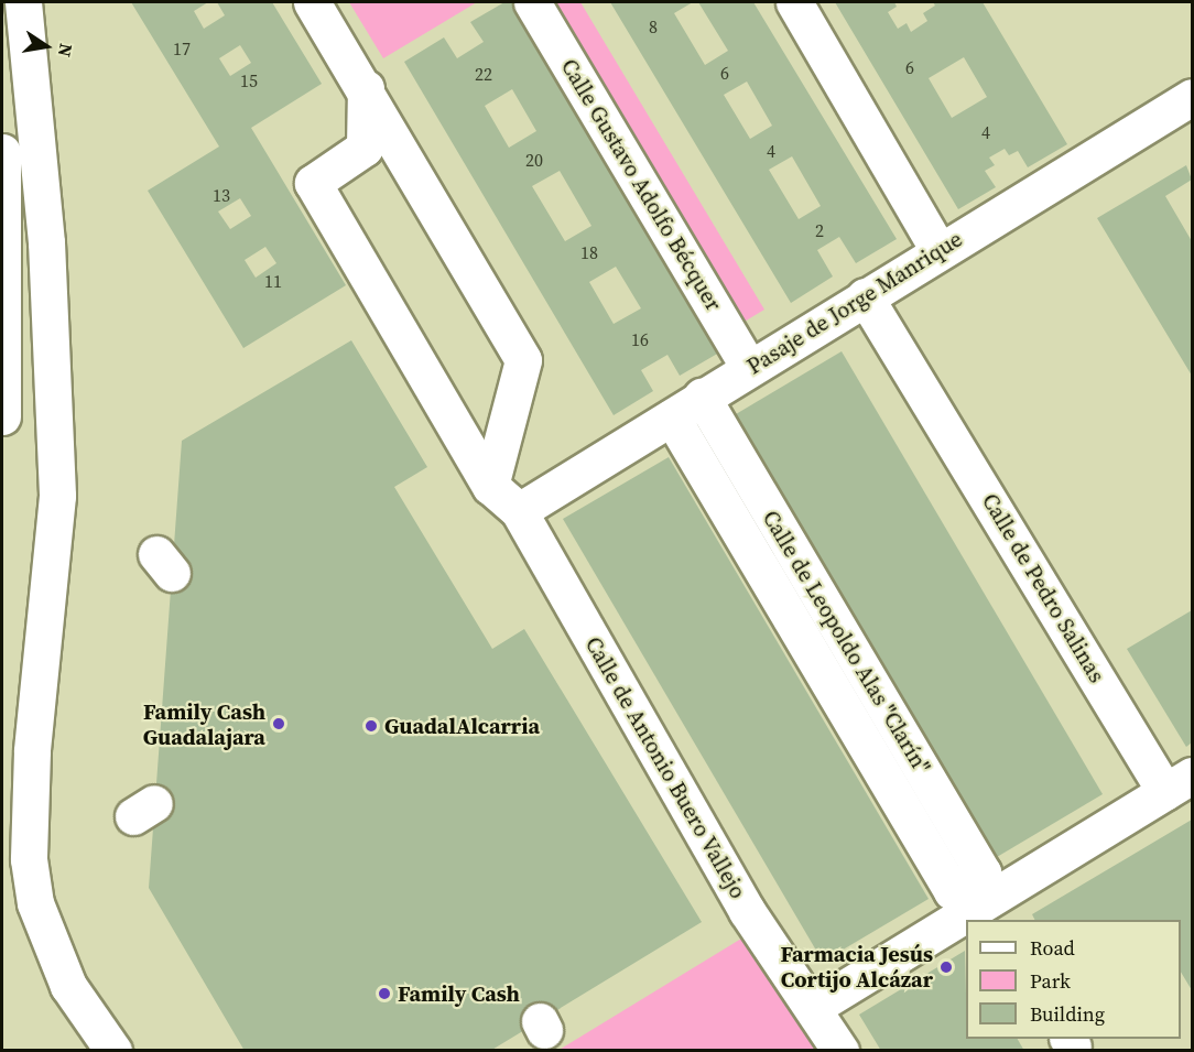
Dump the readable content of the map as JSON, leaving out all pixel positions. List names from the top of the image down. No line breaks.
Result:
{"streets":{"main road":["Calle Gustavo Adolfo Bécquer","Pasaje de Jorge Manrique","Calle de Pedro Salinas","Calle de Leopoldo Alas \"Clarín\"","Calle de Antonio Buero Vallejo"]},"crossings":[["Calle Gustavo Adolfo Bécquer","Pasaje de Jorge Manrique"],["Pasaje de Jorge Manrique","Calle de Pedro Salinas"],["Pasaje de Jorge Manrique","Calle de Leopoldo Alas \"Clarín\""],["Pasaje de Jorge Manrique","Calle de Antonio Buero Vallejo"]],"places":["Family Cash Guadalajara","GuadalAlcarria","Farmacia Jesús Cortijo Alcázar","Family Cash"],"house_numbers":["8","17","6","6","22","15","4","4","20","13","2","18","11","16"],"legend":["Road","Park","Building"],"north":"right"}
